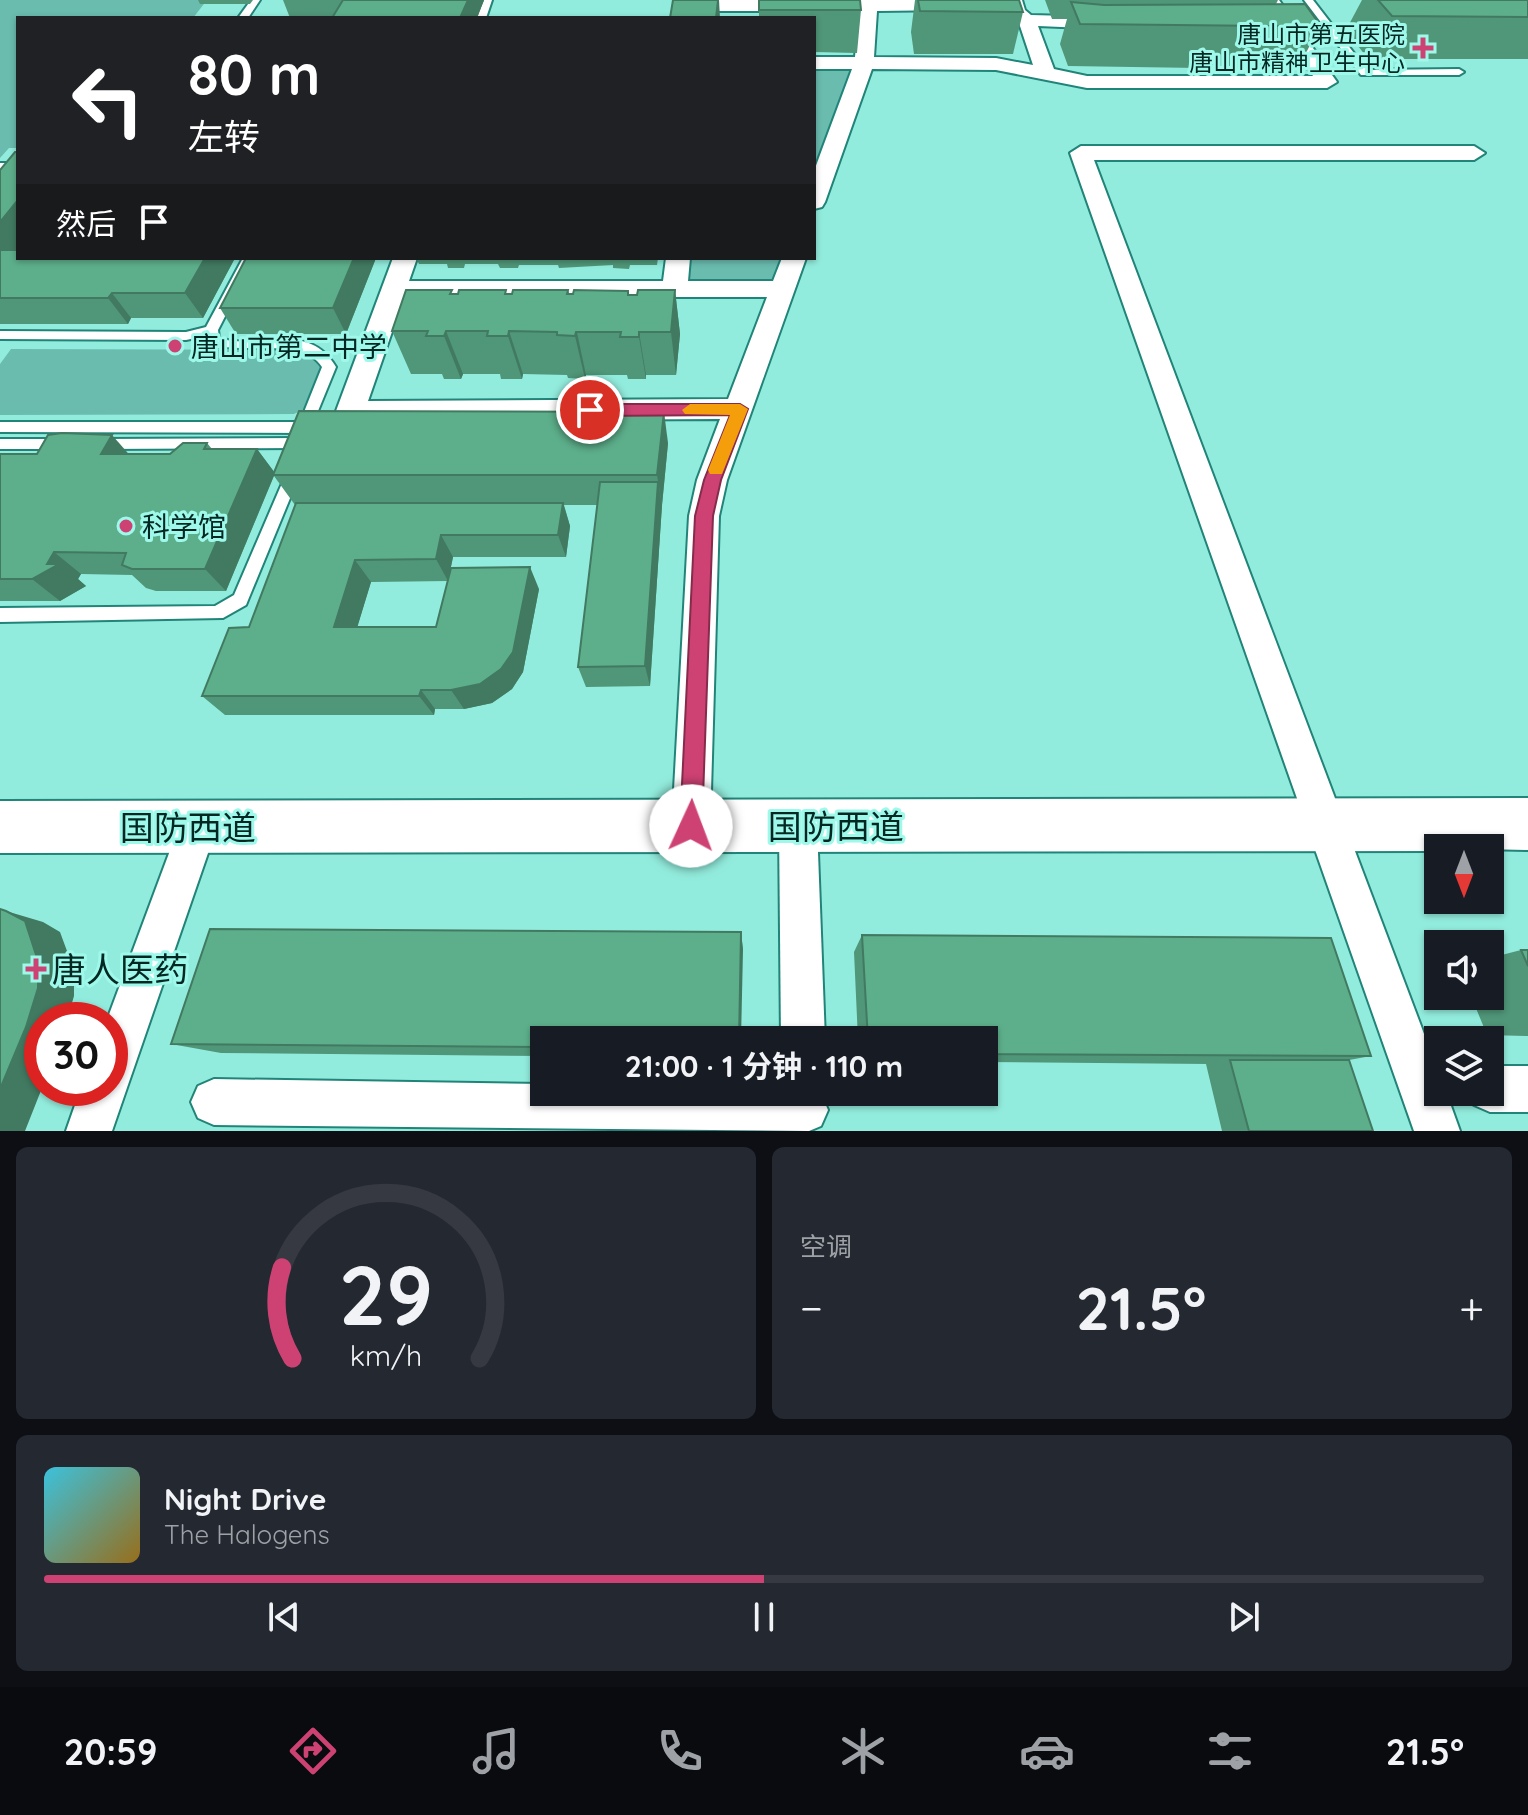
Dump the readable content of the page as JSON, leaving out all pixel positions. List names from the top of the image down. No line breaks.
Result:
{"streets":{"street":["国防西道"]},"places":{"health":["唐山市第五医院 唐山市精神卫生中心","唐人医药"],"other":["唐山市第二中学","科学馆"]},"north":"bottom","page":{"turn":["80 m","左转"],"then":"然后","limit":"30","trip":"21:00 · 1 分钟 · 110 m","tile":"空调","heat":["−","21.5°","+"],"song":["Night Drive","The Halogens"],"tabs":["20:59","21.5°"],"gauge":["29","km/h"]}}
